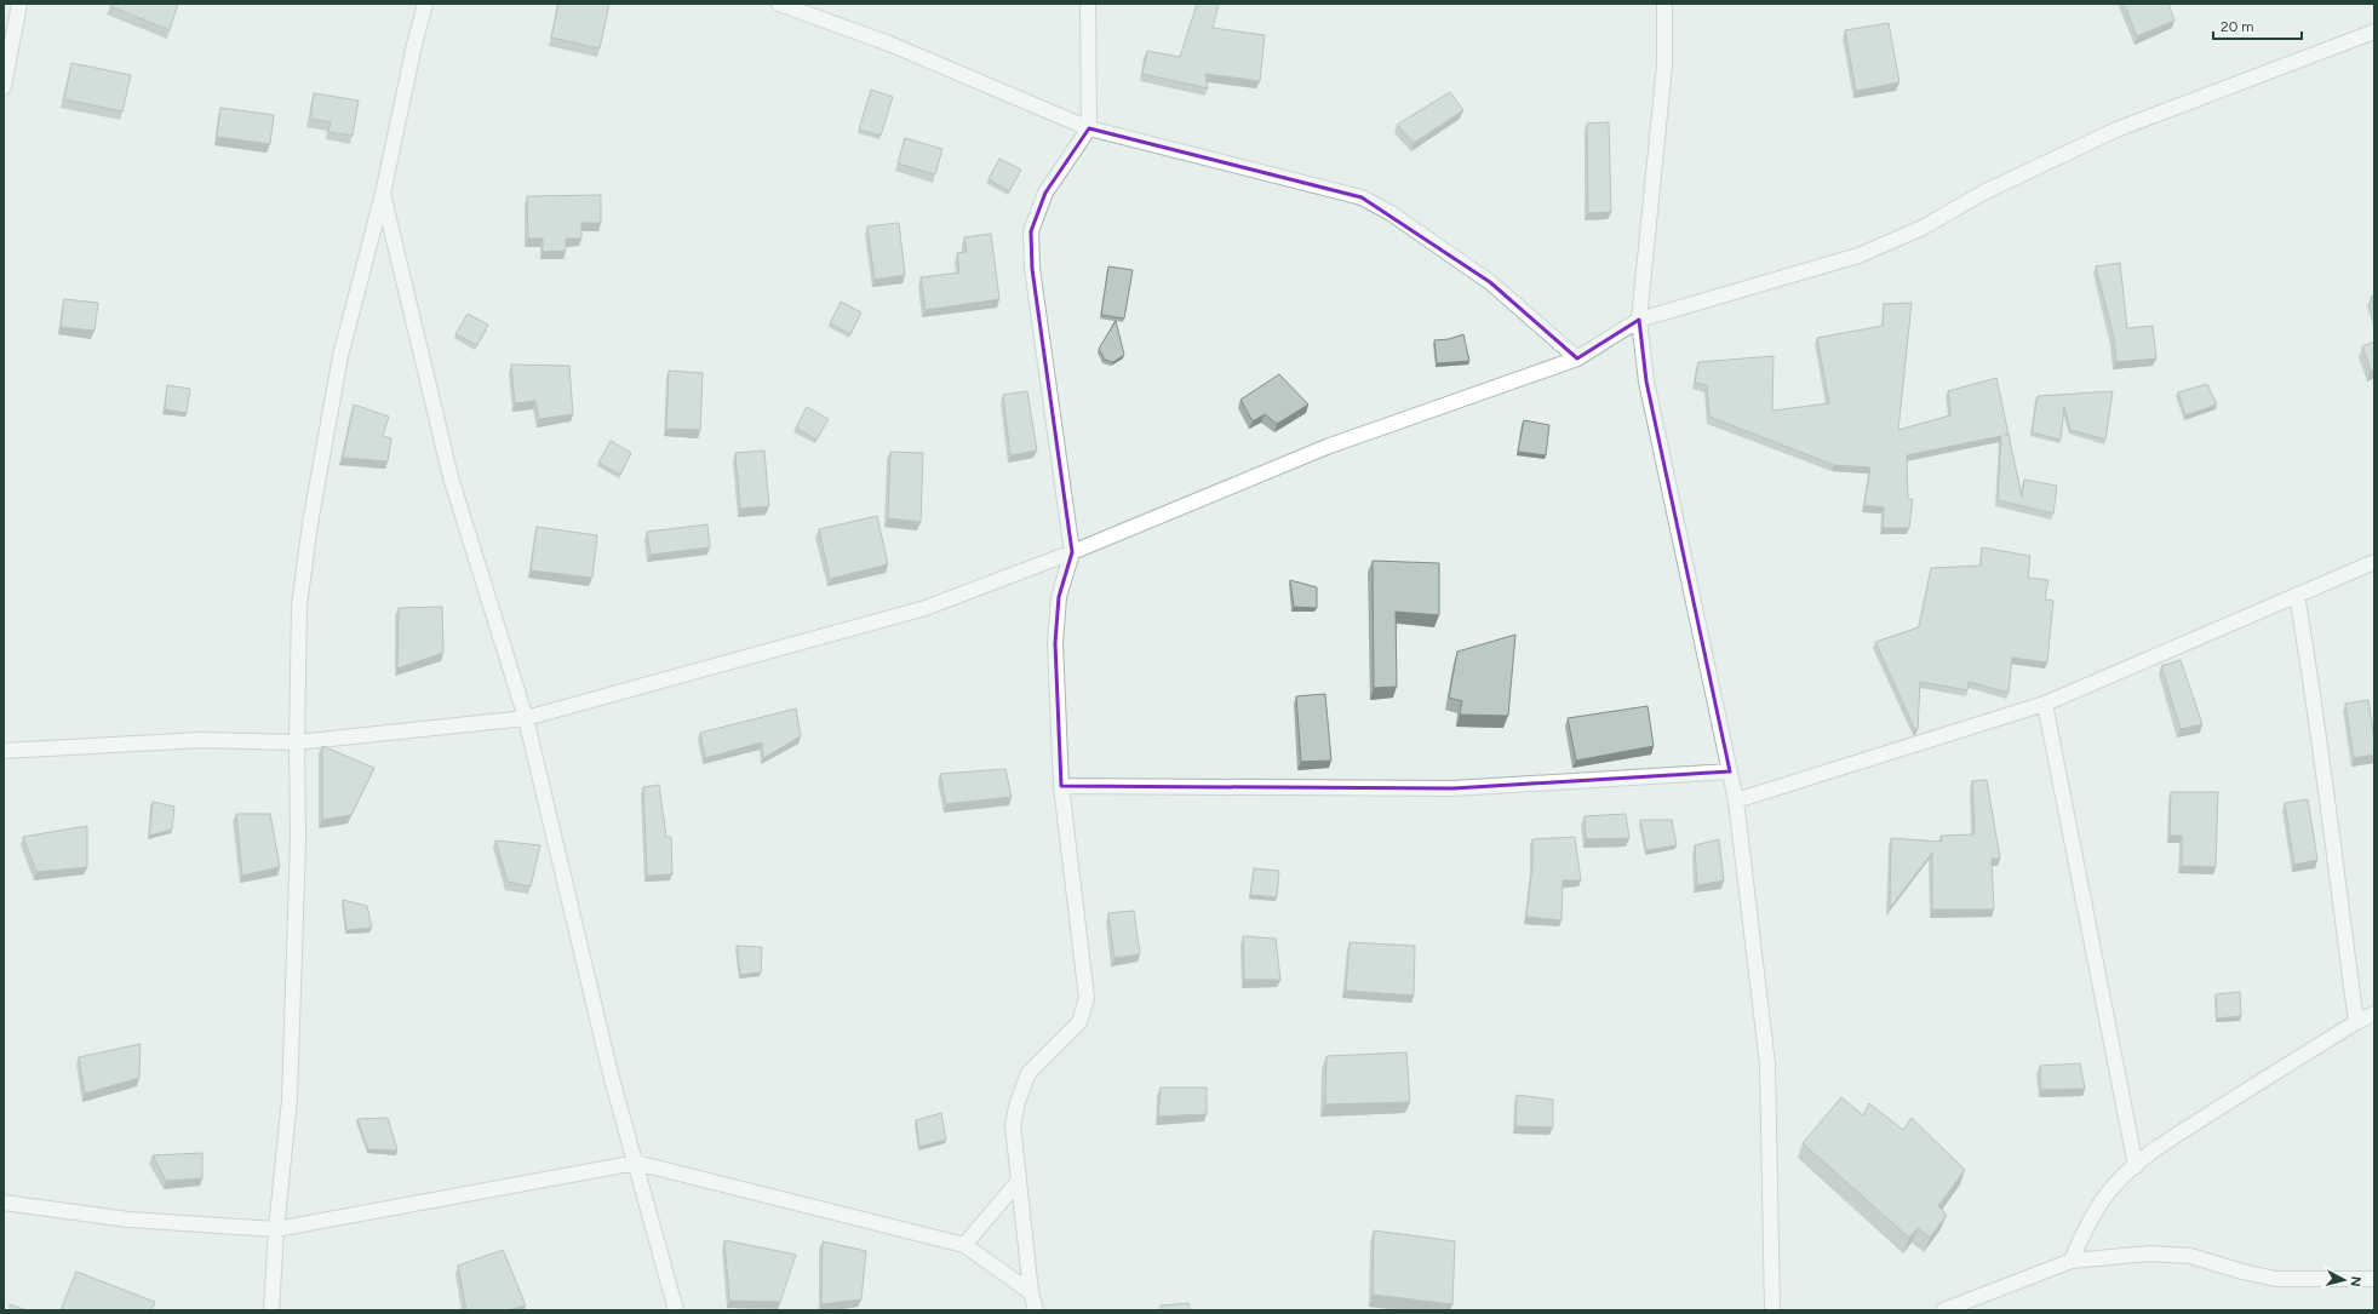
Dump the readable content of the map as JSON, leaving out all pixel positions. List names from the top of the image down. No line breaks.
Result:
{"scale_bar":"20 m","north":"right"}
